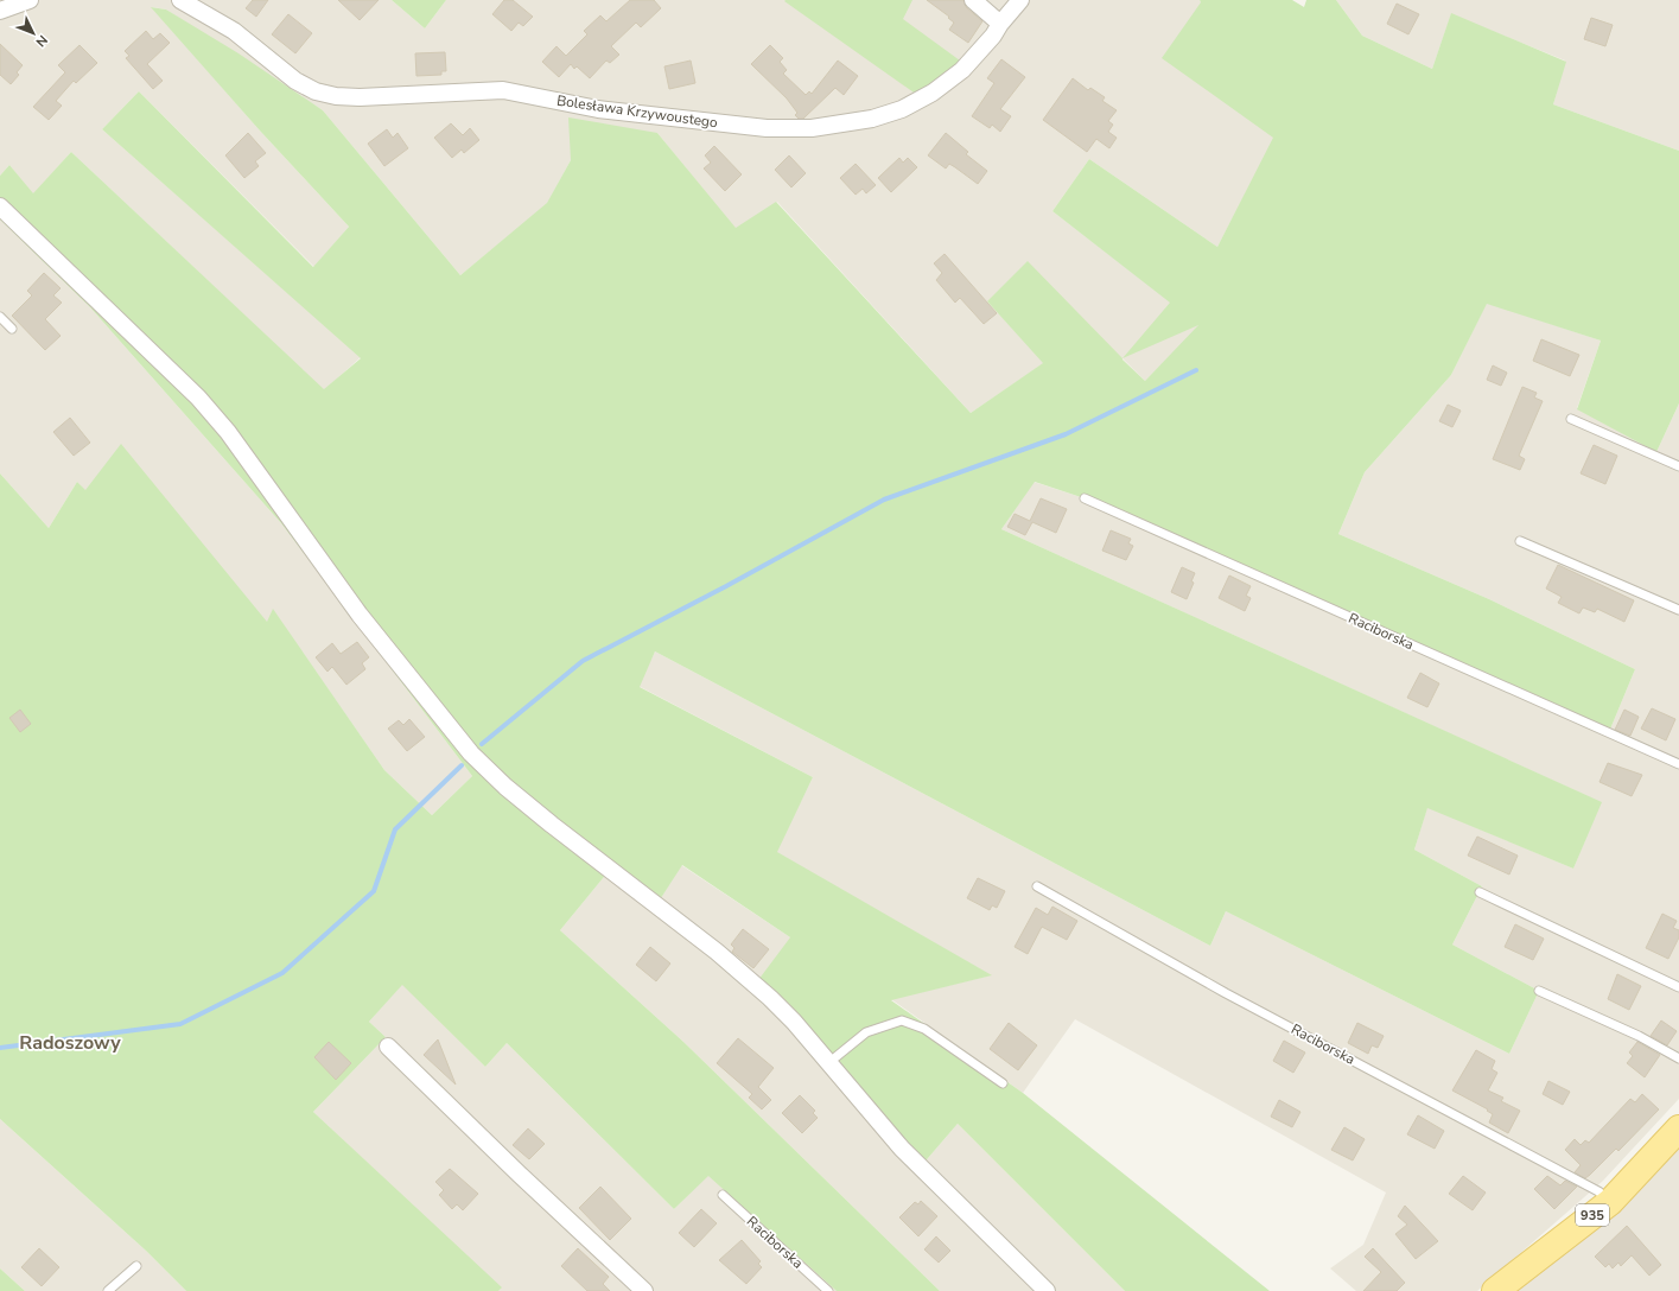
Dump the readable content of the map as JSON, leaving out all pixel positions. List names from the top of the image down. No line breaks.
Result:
{"streets":{"main road":["935"],"street":["Bolesława Krzywoustego"],"lane":["Raciborska"]},"crossings":[["Raciborska","935"]],"districts":["Radoszowy"],"north":"bottom right"}
